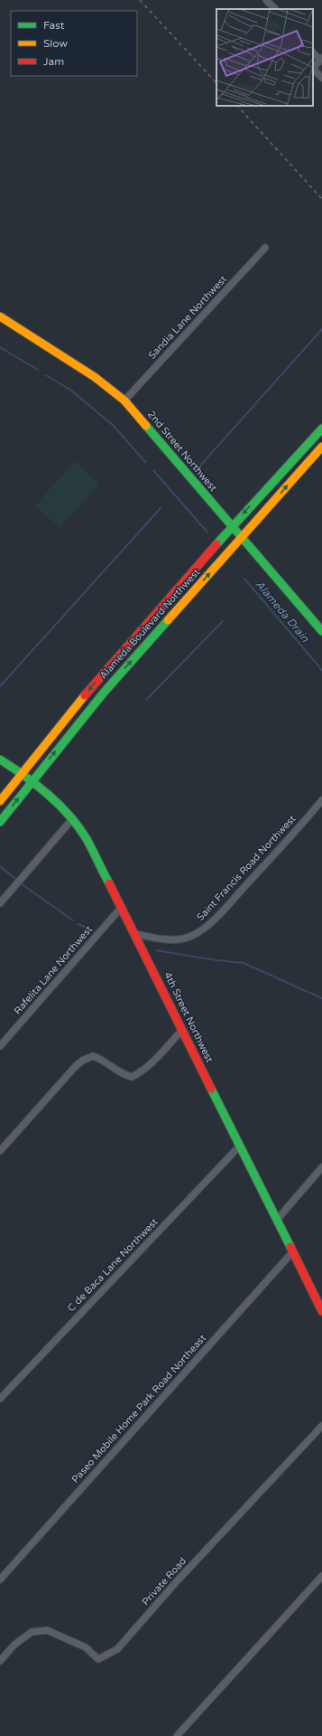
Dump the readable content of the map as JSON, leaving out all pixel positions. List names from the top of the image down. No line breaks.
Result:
{"streets":{"main road":["2nd Street Northwest","Alameda Boulevard Northwest","4th Street Northwest"],"street":["Sandia Lane Northwest","Saint Francis Road Northwest","Rafelita Lane Northwest","C de Baca Lane Northwest","Paseo Mobile Home Park Road Northeast","Private Road"]},"crossings":[["Sandia Lane Northwest","2nd Street Northwest"],["2nd Street Northwest","Alameda Boulevard Northwest"],["Alameda Boulevard Northwest","4th Street Northwest"],["Saint Francis Road Northwest","4th Street Northwest"],["Rafelita Lane Northwest","4th Street Northwest"],["4th Street Northwest","C de Baca Lane Northwest"],["4th Street Northwest","Paseo Mobile Home Park Road Northeast"]],"water":["Alameda Drain"],"legend":["Fast","Slow","Jam"]}
